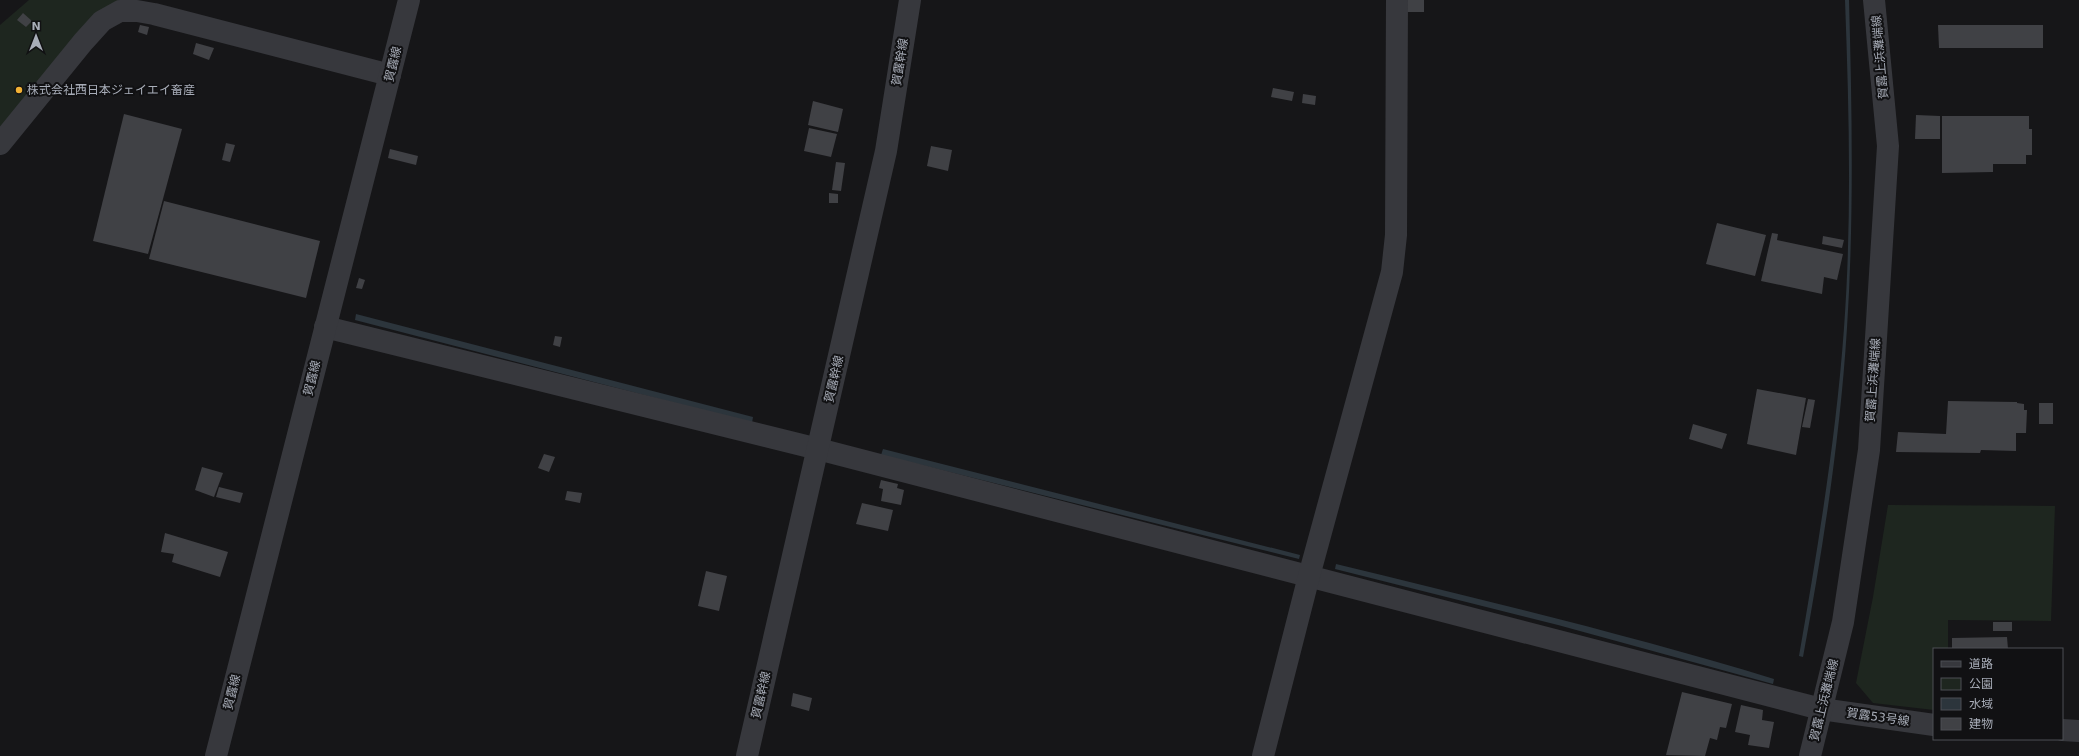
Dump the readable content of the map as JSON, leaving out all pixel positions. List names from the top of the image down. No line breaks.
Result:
{"streets":{"street":["賀露上浜灘端線","賀露幹線","賀露線","賀露53号線"]},"crossings":[["賀露上浜灘端線","賀露53号線"],["賀露幹線","賀露53号線"],["賀露線","賀露53号線"]],"places":["株式会社西日本ジェイエイ畜産"],"legend":["道路","公園","水域","建物"],"north":"top"}
